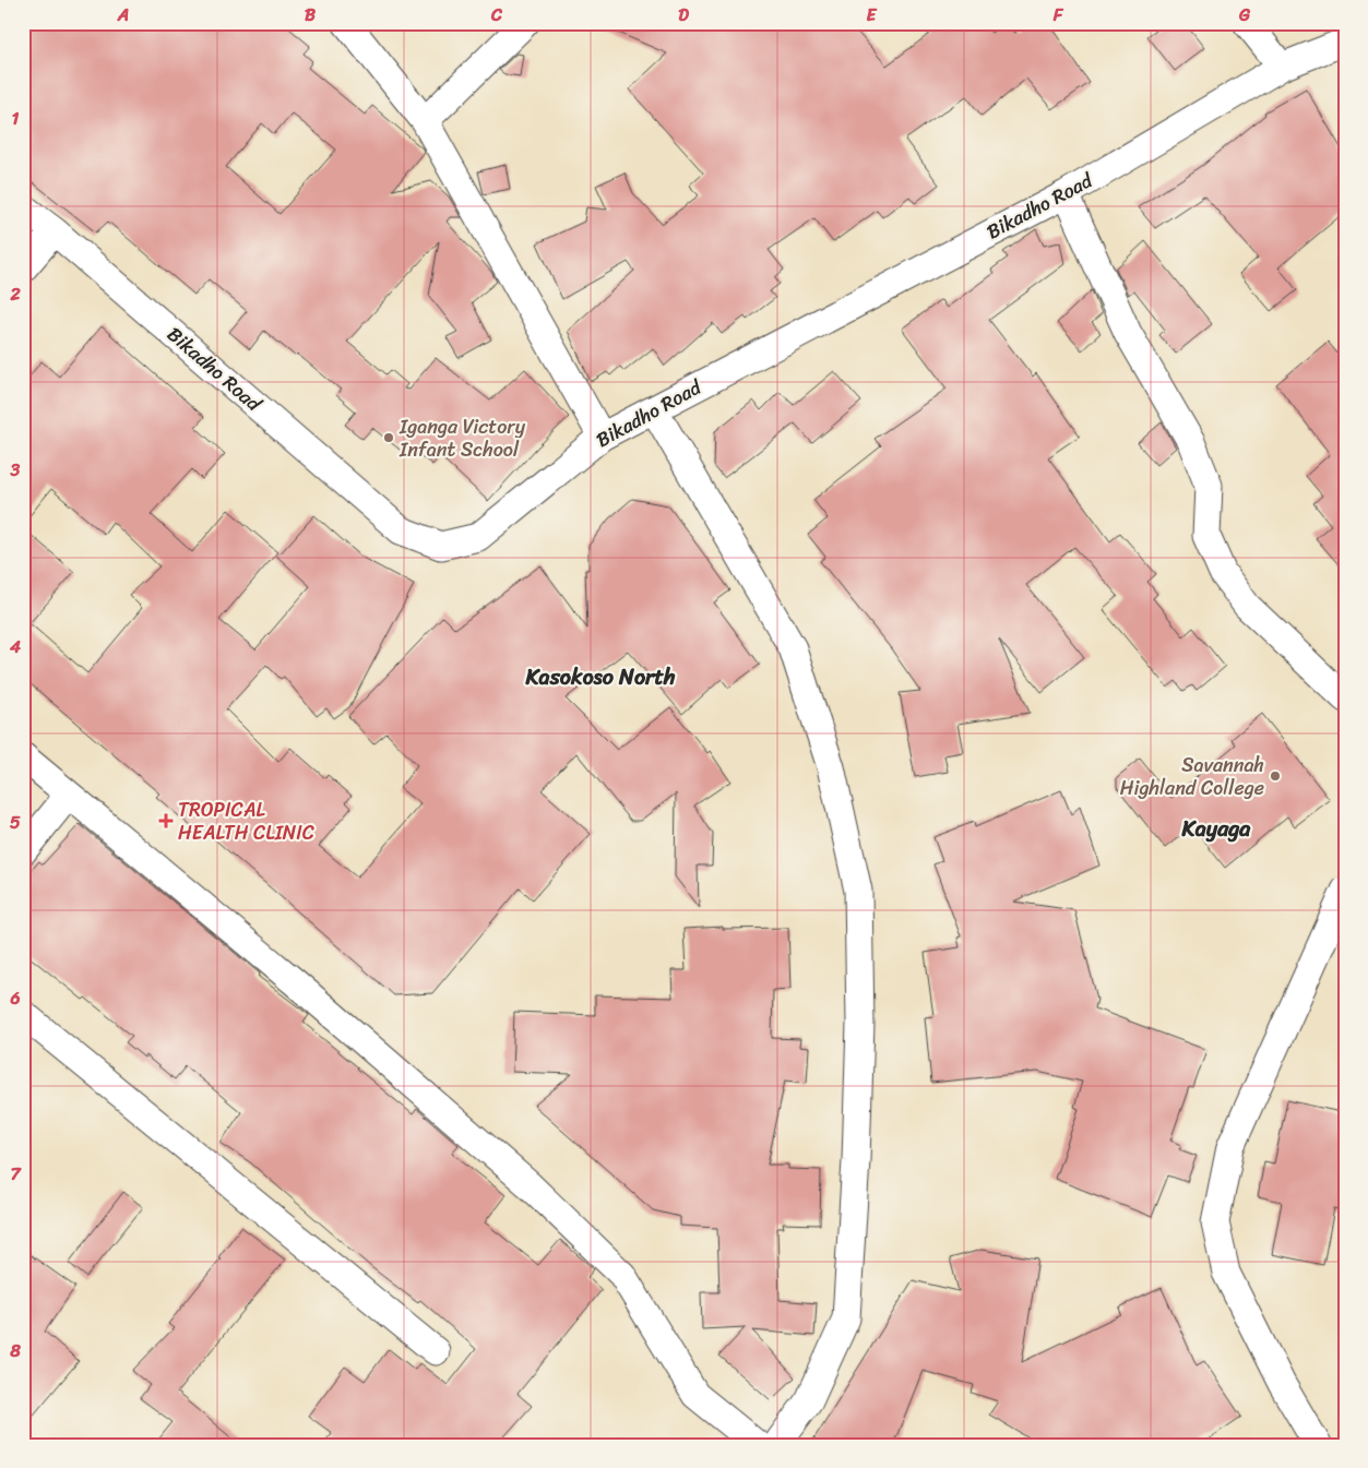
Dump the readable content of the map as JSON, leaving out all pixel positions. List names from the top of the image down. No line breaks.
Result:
{"streets":{"street":["Bikadho Road"]},"districts":["Kasokoso North","Kayaga"],"places":{"other":["Iganga Victory Infant School","Savannah Highland College"],"health":["TROPICAL HEALTH CLINIC"]},"grid":{"columns":["A","B","C","D","E","F","G"],"rows":["1","2","3","4","5","6","7","8"]}}
